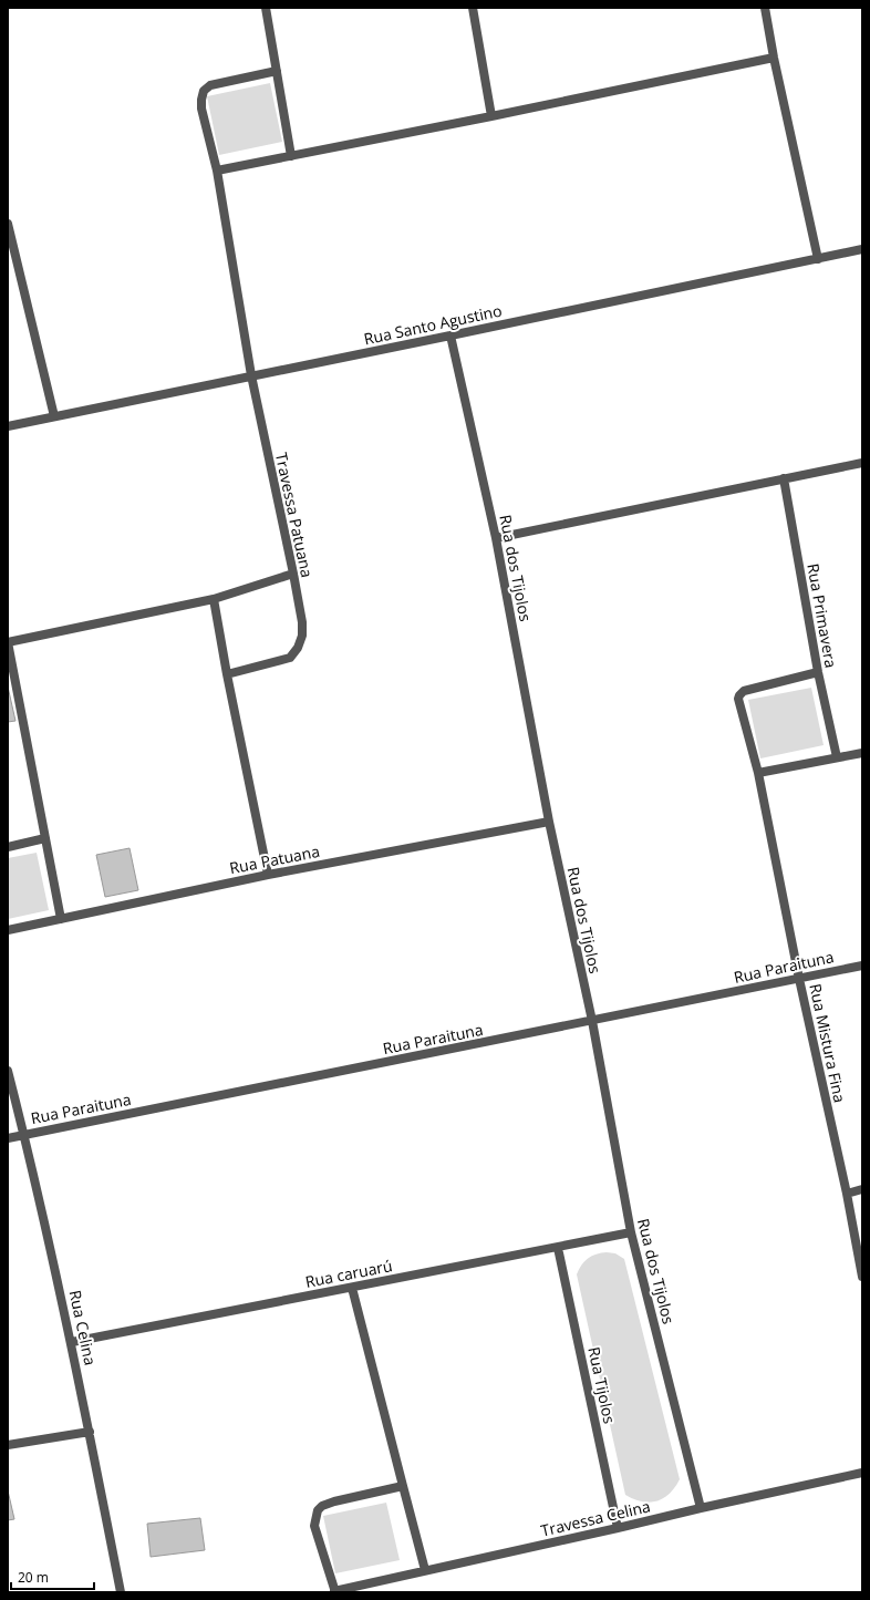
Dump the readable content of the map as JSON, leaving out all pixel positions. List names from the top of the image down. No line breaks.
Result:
{"streets":{"street":["Rua Santo Agustino","Travessa Patuana","Rua dos Tijolos","Rua Primavera","Rua Patuana","Rua Paraituna","Rua Mistura Fina","Rua caruarú","Rua Celina","Rua Tijolos","Travessa Celina"]},"crossings":[["Rua Santo Agustino","Travessa Patuana"],["Rua Santo Agustino","Rua dos Tijolos"],["Rua dos Tijolos","Rua Patuana"],["Rua dos Tijolos","Rua Paraituna"],["Rua dos Tijolos","Rua caruarú"],["Rua dos Tijolos","Travessa Celina"],["Rua Primavera","Rua Mistura Fina"],["Rua Paraituna","Rua Mistura Fina"],["Rua Paraituna","Rua Celina"],["Rua caruarú","Rua Celina"],["Rua caruarú","Rua Tijolos"],["Rua Tijolos","Travessa Celina"]],"scale_bar":"20 m"}
